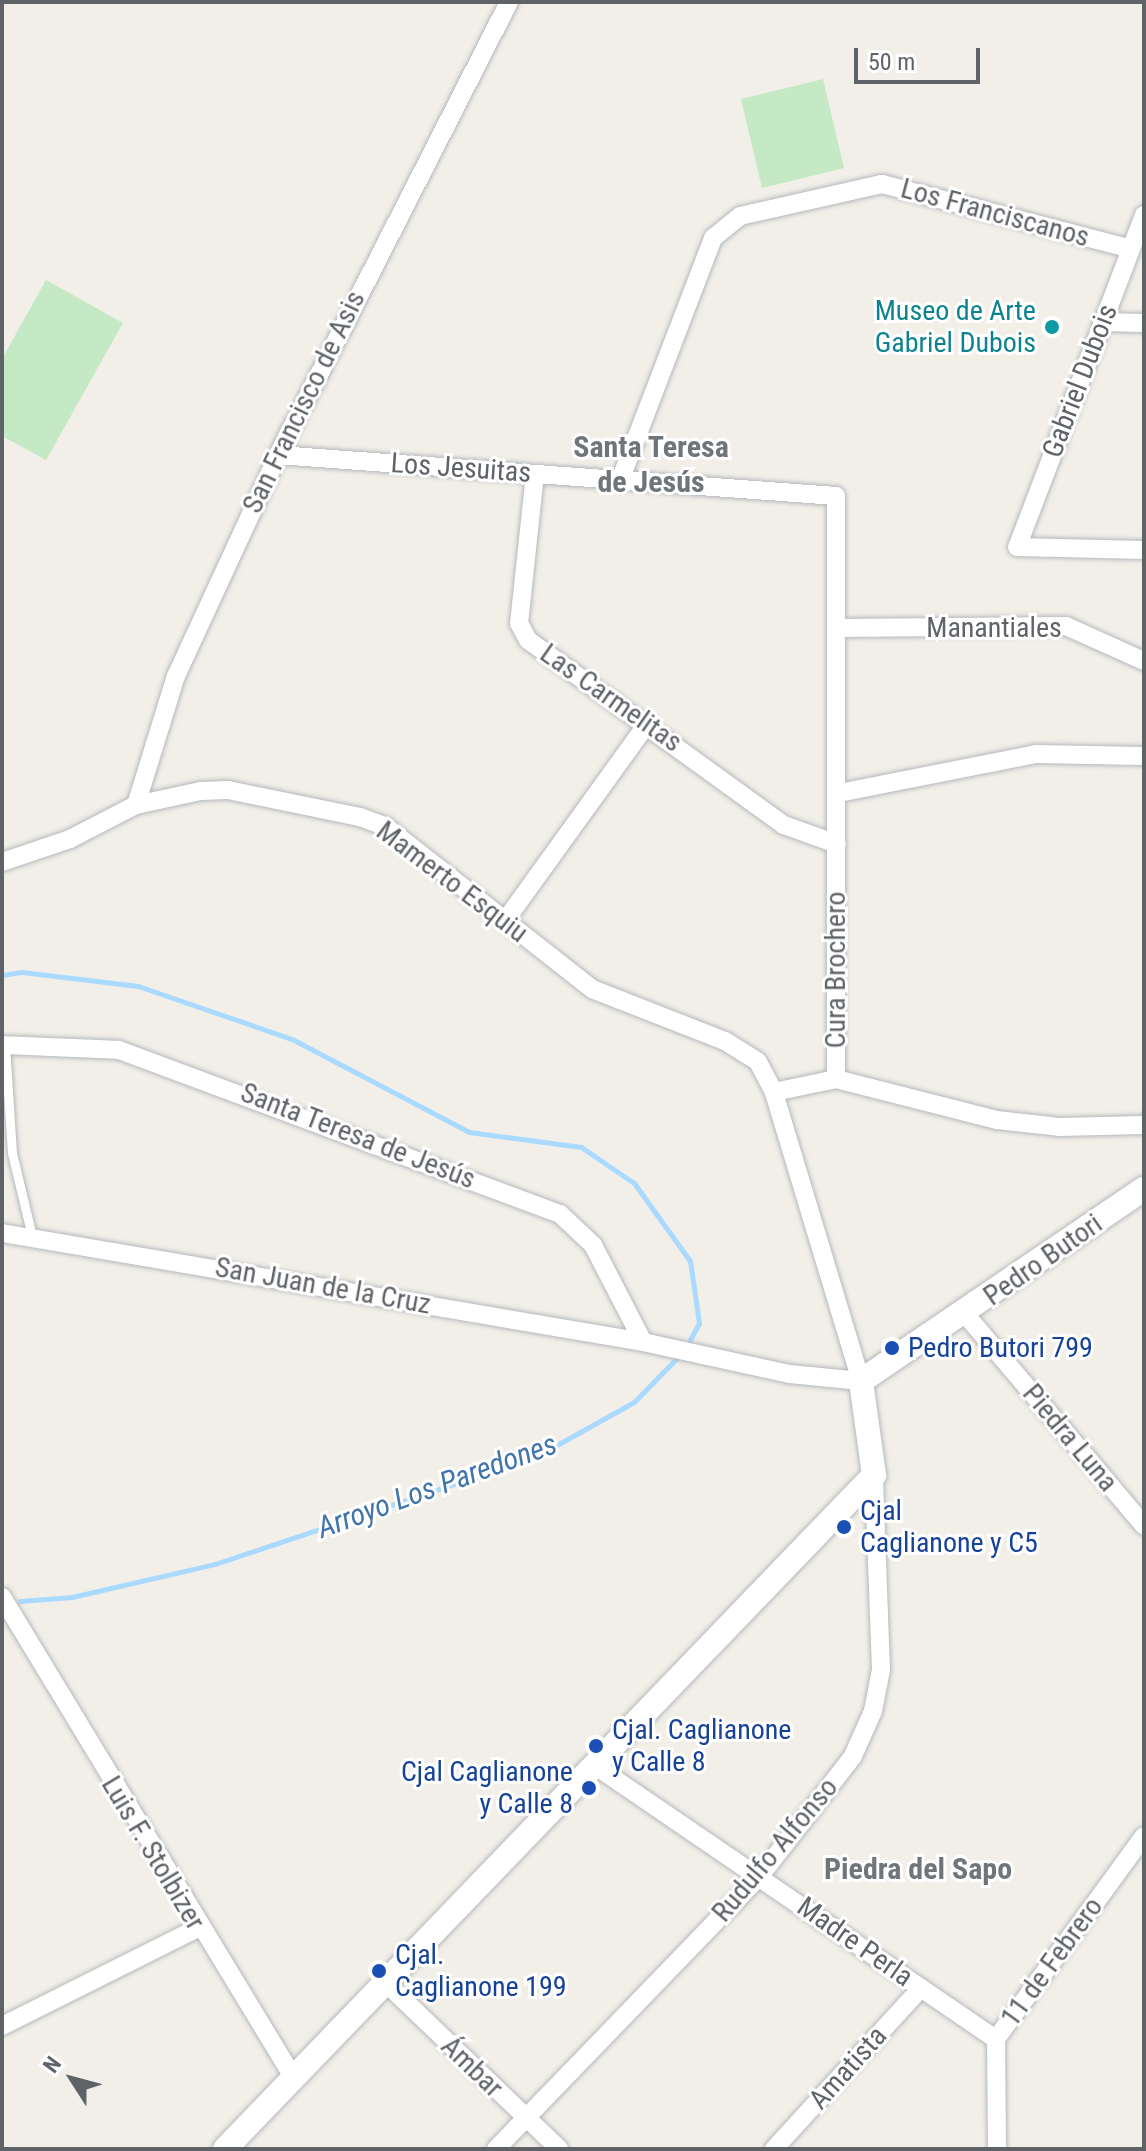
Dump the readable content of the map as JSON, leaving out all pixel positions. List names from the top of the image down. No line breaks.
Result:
{"streets":{"street":["Los Franciscanos","Gabriel Dubois","San Francisco de Asis","Los Jesuitas","Manantiales","Las Carmelitas","Mamerto Esquiu","Cura Brochero","Santa Teresa de Jesús","Pedro Butori","San Juan de la Cruz","Piedra Luna","Rudulfo Alfonso","Luis F. Stolbizer","Madre Perla","11 de Febrero","Ámbar","Amatista"]},"crossings":[["Los Franciscanos","Gabriel Dubois"],["Los Franciscanos","Los Jesuitas"],["San Francisco de Asis","Los Jesuitas"],["San Francisco de Asis","Mamerto Esquiu"],["Los Jesuitas","Las Carmelitas"],["Los Jesuitas","Cura Brochero"],["Manantiales","Cura Brochero"],["Las Carmelitas","Cura Brochero"],["Mamerto Esquiu","Cura Brochero"],["Santa Teresa de Jesús","San Juan de la Cruz"],["Pedro Butori","San Juan de la Cruz"],["Pedro Butori","Piedra Luna"],["Rudulfo Alfonso","Madre Perla"],["Rudulfo Alfonso","Ámbar"],["Madre Perla","11 de Febrero"],["Madre Perla","Amatista"]],"districts":["Santa Teresa de Jesús","Piedra del Sapo"],"water":["Arroyo Los Paredones"],"places":["Museo de Arte Gabriel Dubois","Pedro Butori 799","Cjal Caglianone y C5","Cjal. Caglianone y Calle 8","Cjal Caglianone y Calle 8","Cjal. Caglianone 199"],"scale_bar":"50 m","north":"top left"}
